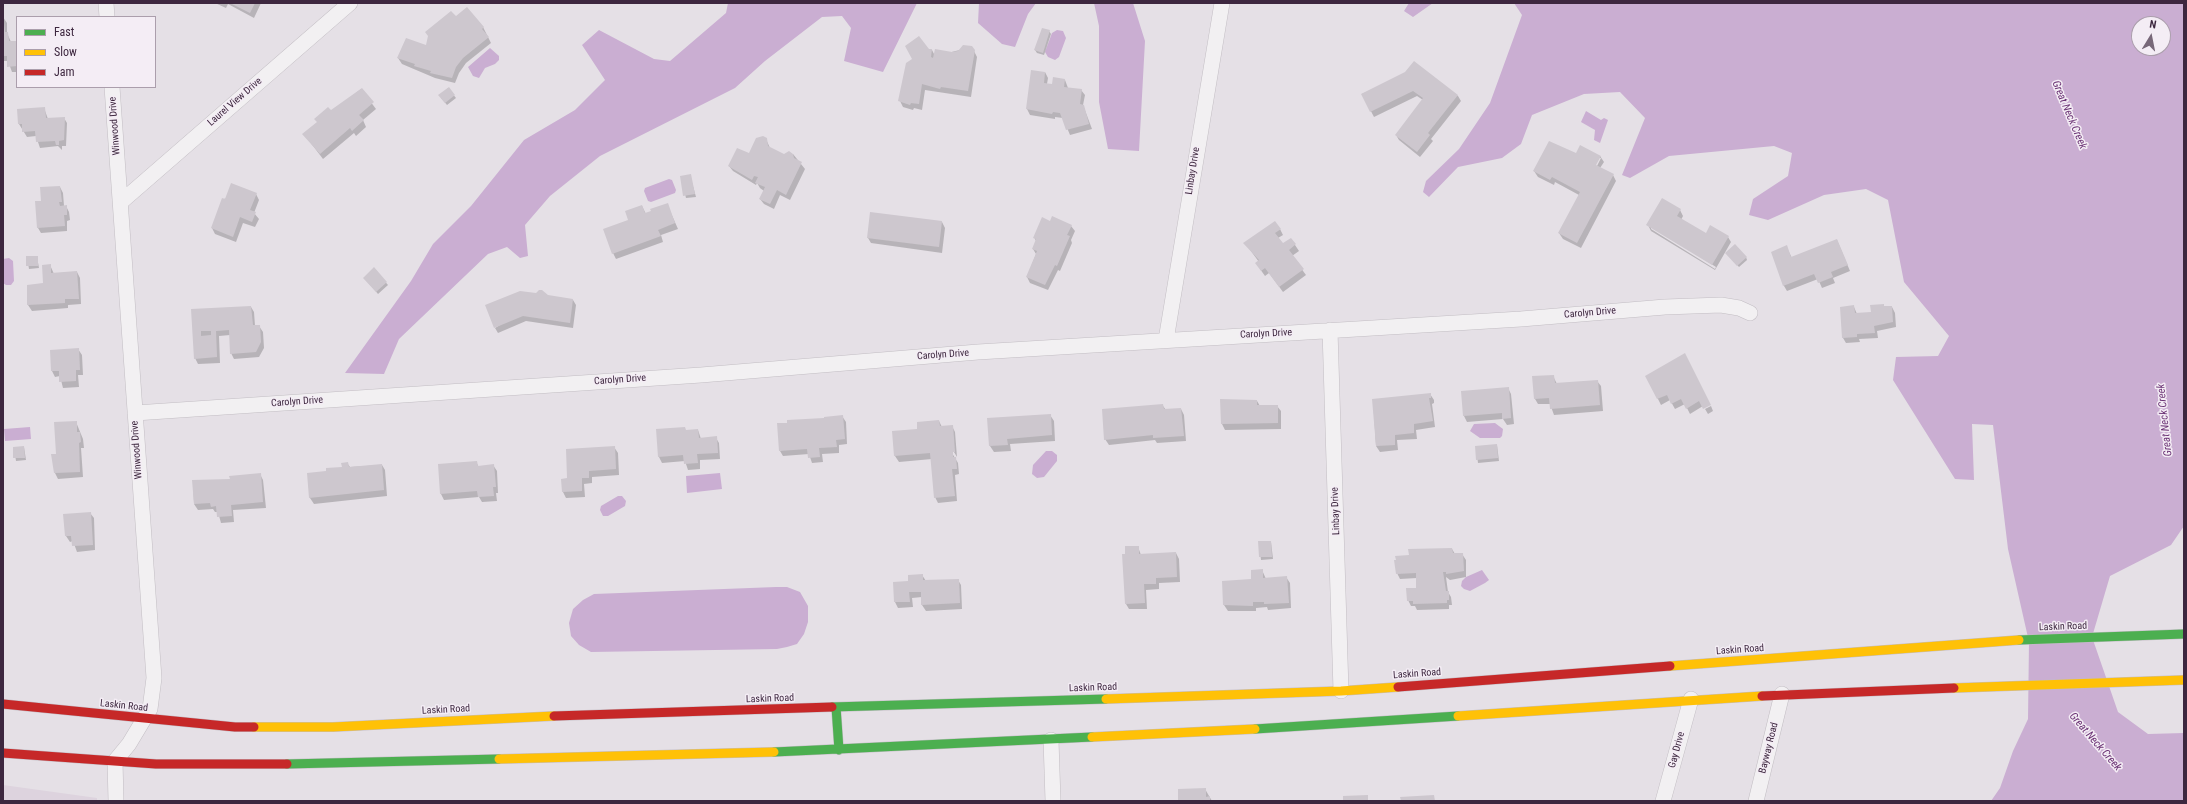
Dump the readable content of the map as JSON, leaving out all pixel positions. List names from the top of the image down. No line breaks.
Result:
{"streets":{"main road":["Laskin Road"],"street":["Laurel View Drive","Winwood Drive","Linbay Drive","Carolyn Drive","Bayway Road","Gay Drive"]},"crossings":[["Laurel View Drive","Winwood Drive"],["Winwood Drive","Carolyn Drive"],["Winwood Drive","Laskin Road"],["Linbay Drive","Carolyn Drive"],["Linbay Drive","Laskin Road"]],"water":["Great Neck Creek"],"legend":["Fast","Slow","Jam"],"north":"top"}
